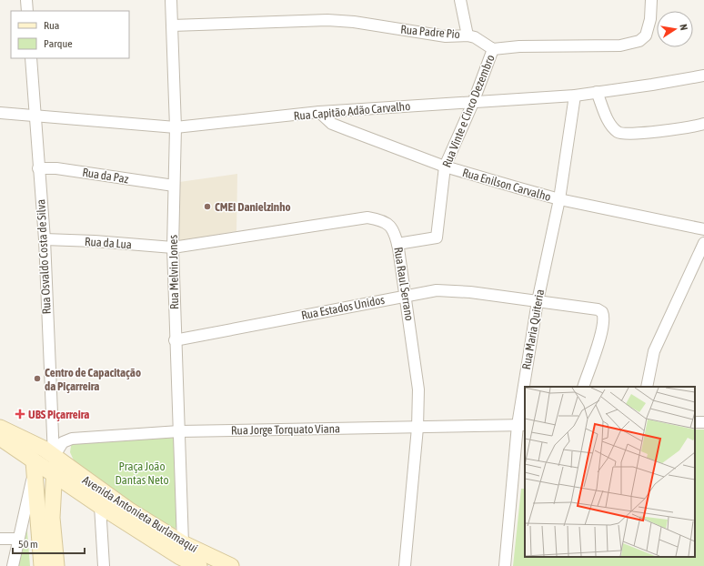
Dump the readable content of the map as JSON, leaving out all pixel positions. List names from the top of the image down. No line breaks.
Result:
{"streets":{"main road":["Avenida Antonieta Burlamaqui"],"street":["Rua Padre Pio","Rua Capitão Adão Carvalho","Rua Vinte e Cinco Dezembro","Rua da Paz","Rua Enilson Carvalho","Rua da Lua","Rua Osvaldo Costa de Silva","Rua Melvin Jones","Rua Raul Serrano","Rua Estados Unidos","Rua Maria Quiteria","Rua Jorge Torquato Viana"]},"crossings":[["Rua Padre Pio","Rua Vinte e Cinco Dezembro"],["Rua Padre Pio","Rua Melvin Jones"],["Rua Capitão Adão Carvalho","Rua Vinte e Cinco Dezembro"],["Rua Capitão Adão Carvalho","Rua Enilson Carvalho"],["Rua Capitão Adão Carvalho","Rua Osvaldo Costa de Silva"],["Rua Capitão Adão Carvalho","Rua Melvin Jones"],["Rua Capitão Adão Carvalho","Rua Maria Quiteria"],["Rua Vinte e Cinco Dezembro","Rua Enilson Carvalho"],["Rua Vinte e Cinco Dezembro","Rua Raul Serrano"],["Rua da Paz","Rua Osvaldo Costa de Silva"],["Rua da Paz","Rua Melvin Jones"],["Rua Enilson Carvalho","Rua Maria Quiteria"],["Rua da Lua","Rua Osvaldo Costa de Silva"],["Rua da Lua","Rua Melvin Jones"],["Rua da Lua","Rua Raul Serrano"],["Rua Osvaldo Costa de Silva","Rua Jorge Torquato Viana"],["Rua Osvaldo Costa de Silva","Avenida Antonieta Burlamaqui"],["Rua Melvin Jones","Rua Raul Serrano"],["Rua Melvin Jones","Rua Estados Unidos"],["Rua Melvin Jones","Rua Jorge Torquato Viana"],["Rua Melvin Jones","Avenida Antonieta Burlamaqui"],["Rua Raul Serrano","Rua Estados Unidos"],["Rua Raul Serrano","Rua Jorge Torquato Viana"],["Rua Estados Unidos","Rua Maria Quiteria"],["Rua Maria Quiteria","Rua Jorge Torquato Viana"],["Rua Jorge Torquato Viana","Avenida Antonieta Burlamaqui"]],"parks":["Praça João Dantas Neto"],"places":{"other":["CMEI Danielzinho","Centro de Capacitação da Piçarreira"],"health":["UBS Piçarreira"]},"legend":["Rua","Parque"],"scale_bar":"50 m","north":"right"}
